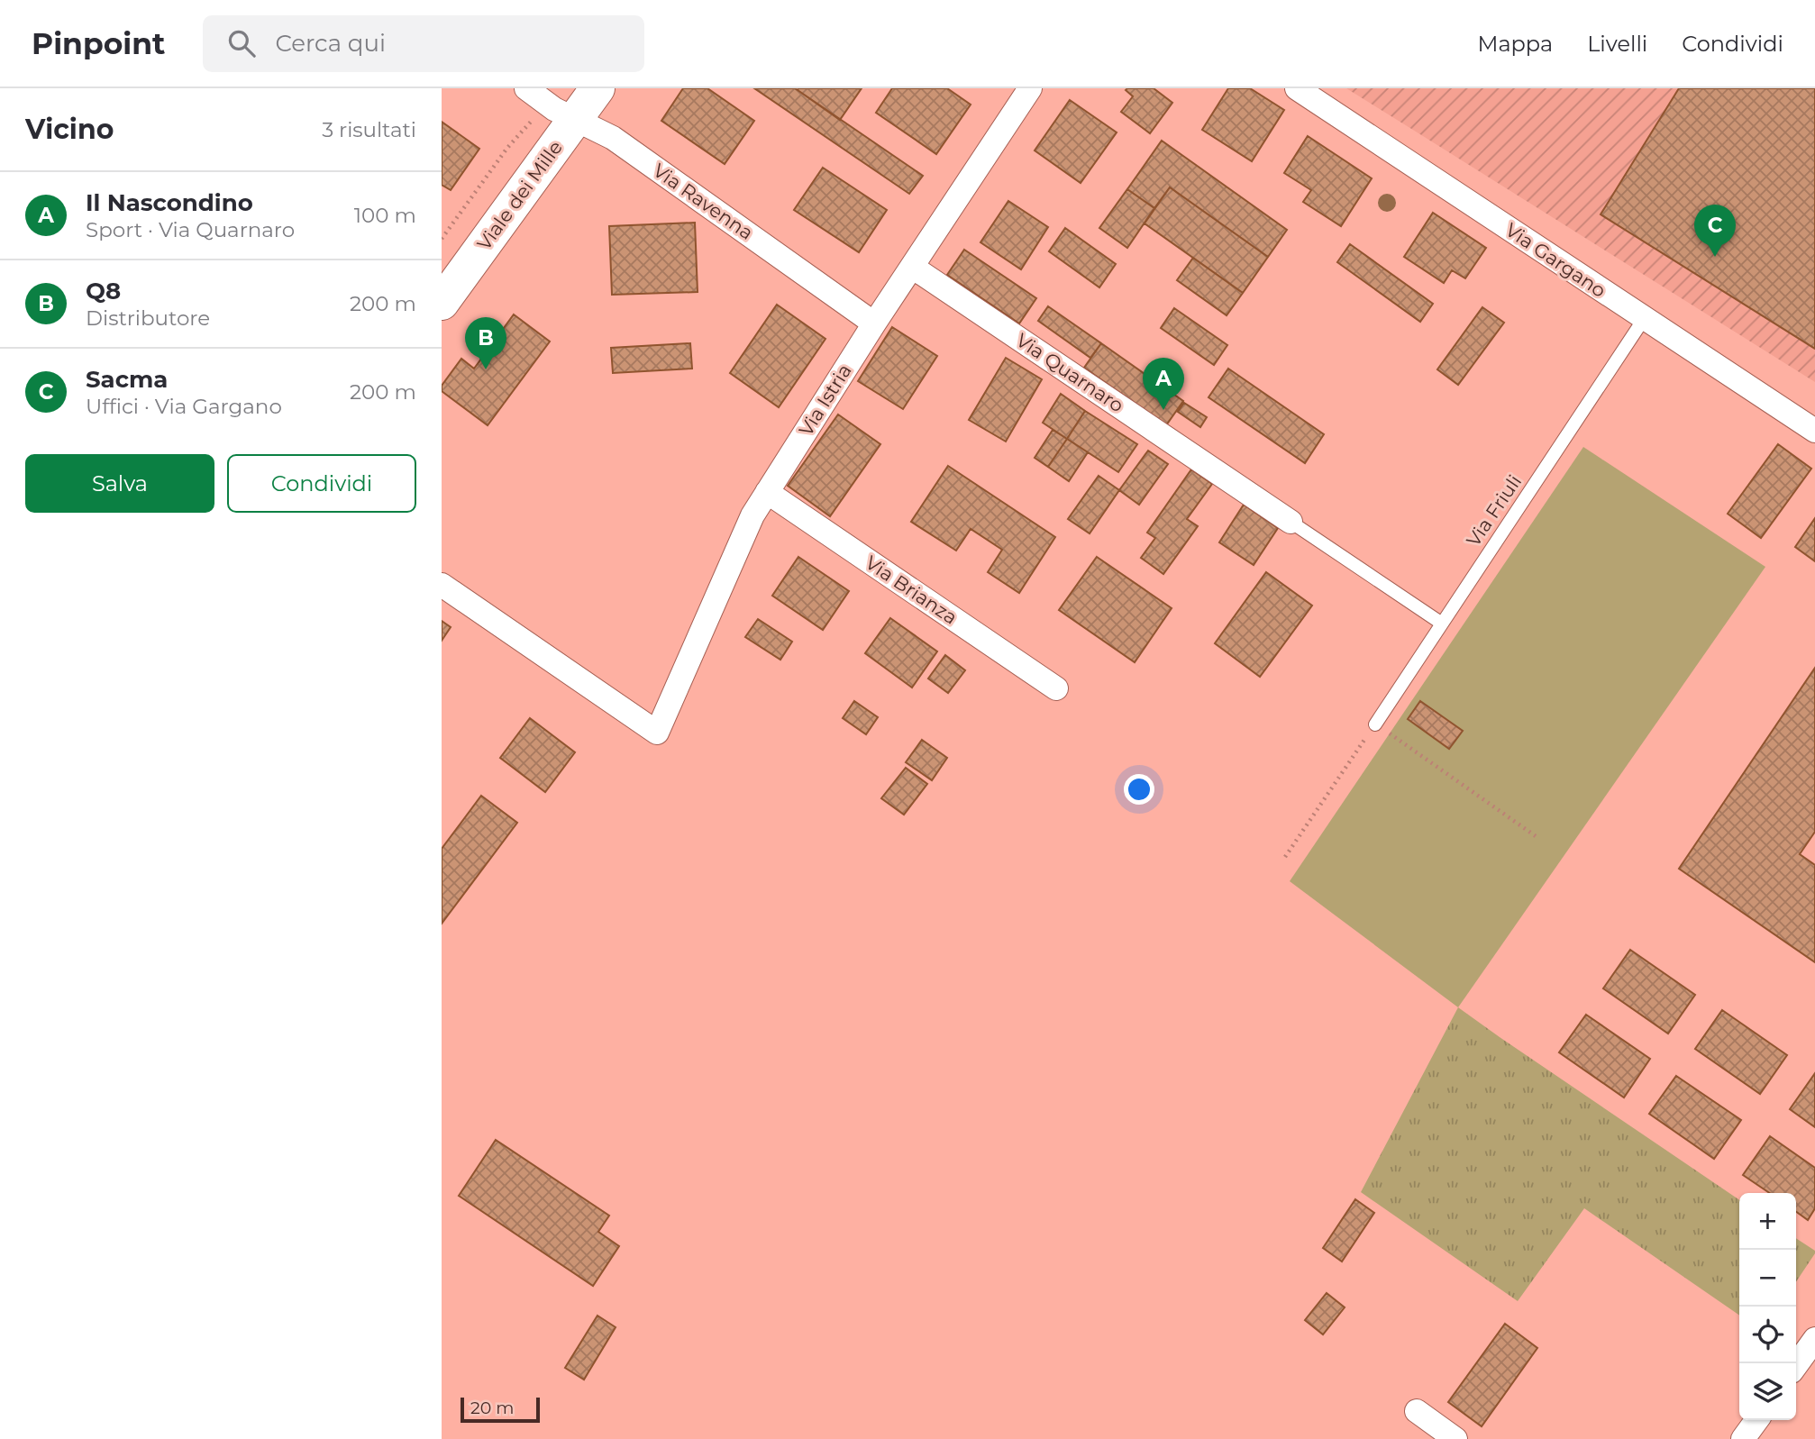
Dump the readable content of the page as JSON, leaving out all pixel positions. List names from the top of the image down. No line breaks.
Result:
{"streets":{"street":["Viale dei Mille","Via Ravenna","Via Gargano","Via Quarnaro","Via Istria","Via Brianza"],"lane":["Via Friuli"]},"crossings":[["Viale dei Mille","Via Ravenna"],["Via Ravenna","Via Istria"],["Via Gargano","Via Friuli"],["Via Quarnaro","Via Istria"],["Via Istria","Via Brianza"]],"scale_bar":"20 m","page":{"header":"Pinpoint","search":"Cerca qui","nav":["Mappa","Livelli","Condividi"],"heading":["Vicino","3 risultati"],"list":[{"mark":"A","name":"Il Nascondino","note":"Sport · Via Quarnaro","value":"100 m"},{"mark":"B","name":"Q8","note":"Distributore","value":"200 m"},{"mark":"C","name":"Sacma","note":"Uffici · Via Gargano","value":"200 m"}],"pins":["C","B","A"],"buttons":["Salva","Condividi"],"map_buttons":["+","−"],"scale":"20 m"}}
